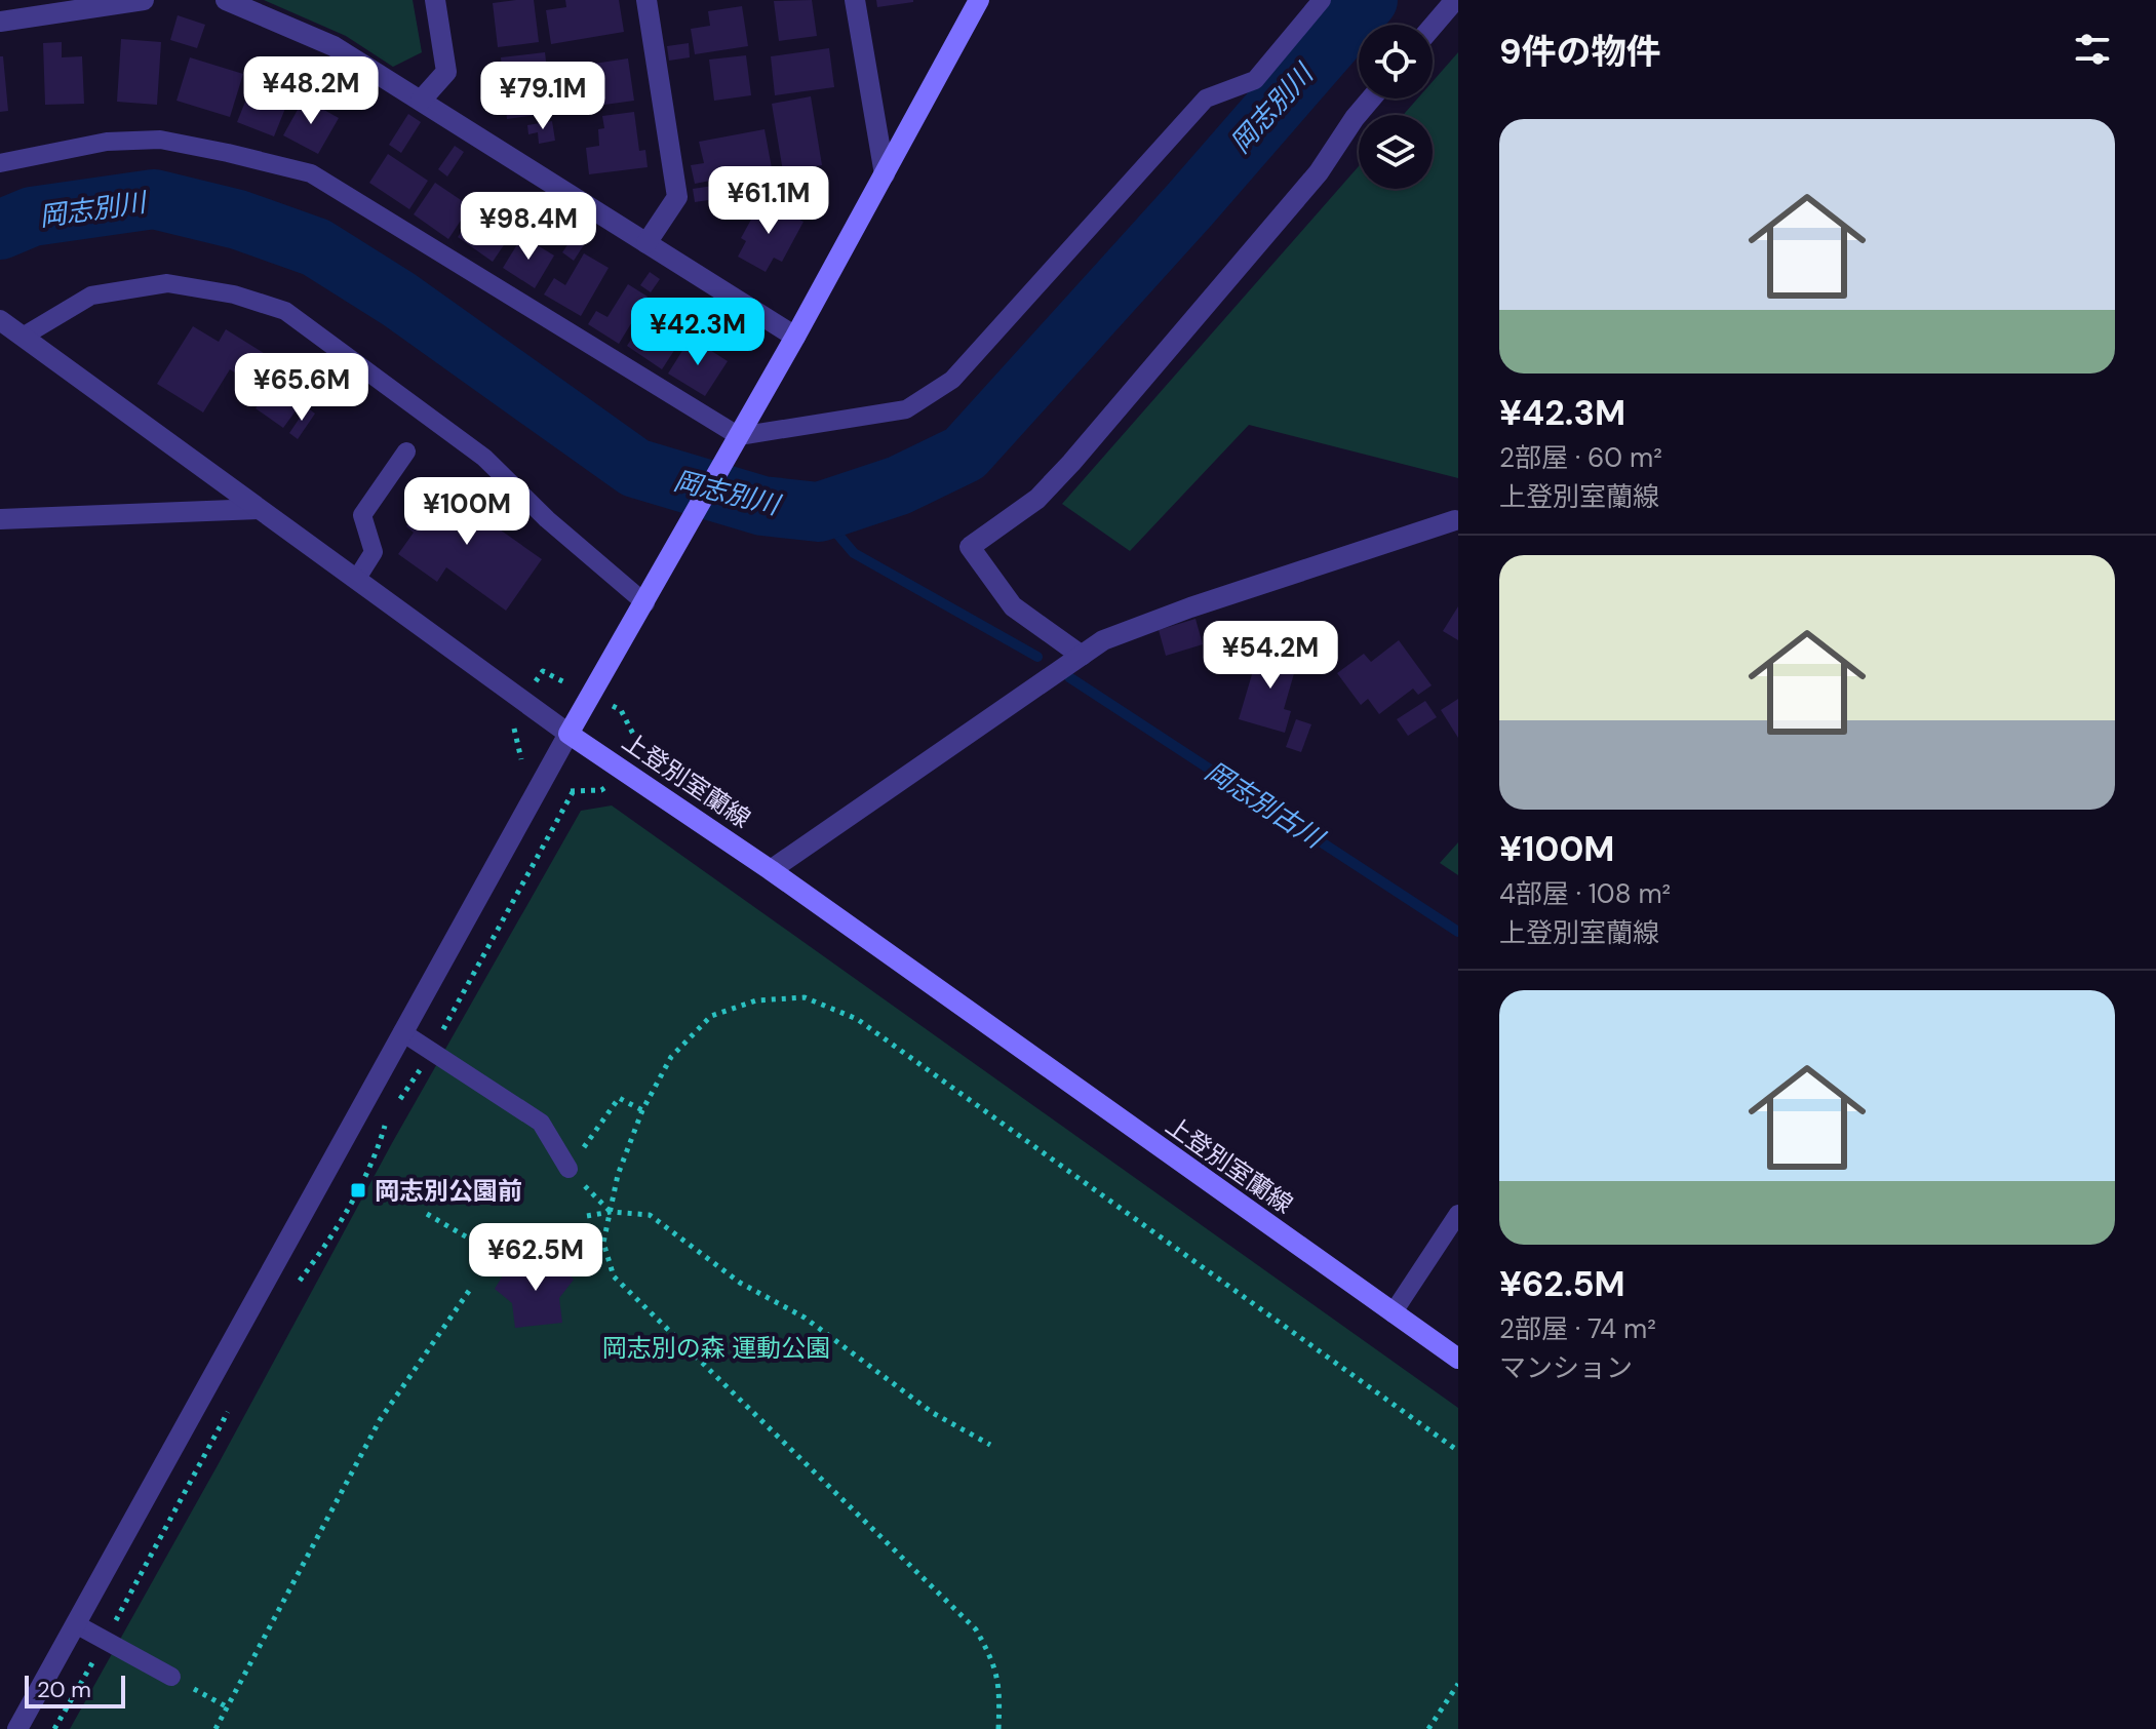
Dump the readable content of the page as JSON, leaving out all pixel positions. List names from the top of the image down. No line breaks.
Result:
{"streets":{"main road":["上登別室蘭線"]},"water":["岡志別川","岡志別古川"],"parks":["岡志別の森 運動公園"],"places":{"transit":["岡志別公園前"]},"scale_bar":"20 m","page":{"heading":"9件の物件","price":["¥48.2M","¥79.1M","¥61.1M","¥98.4M","¥42.3M","¥65.6M","¥100M","¥54.2M","¥62.5M"],"list":[{"name":"¥42.3M","note":"2部屋 · 60 m² · 上登別室蘭線"},{"name":"¥100M","note":"4部屋 · 108 m² · 上登別室蘭線"},{"name":"¥62.5M","note":"2部屋 · 74 m² · マンション"}],"scale":"20 m"}}
